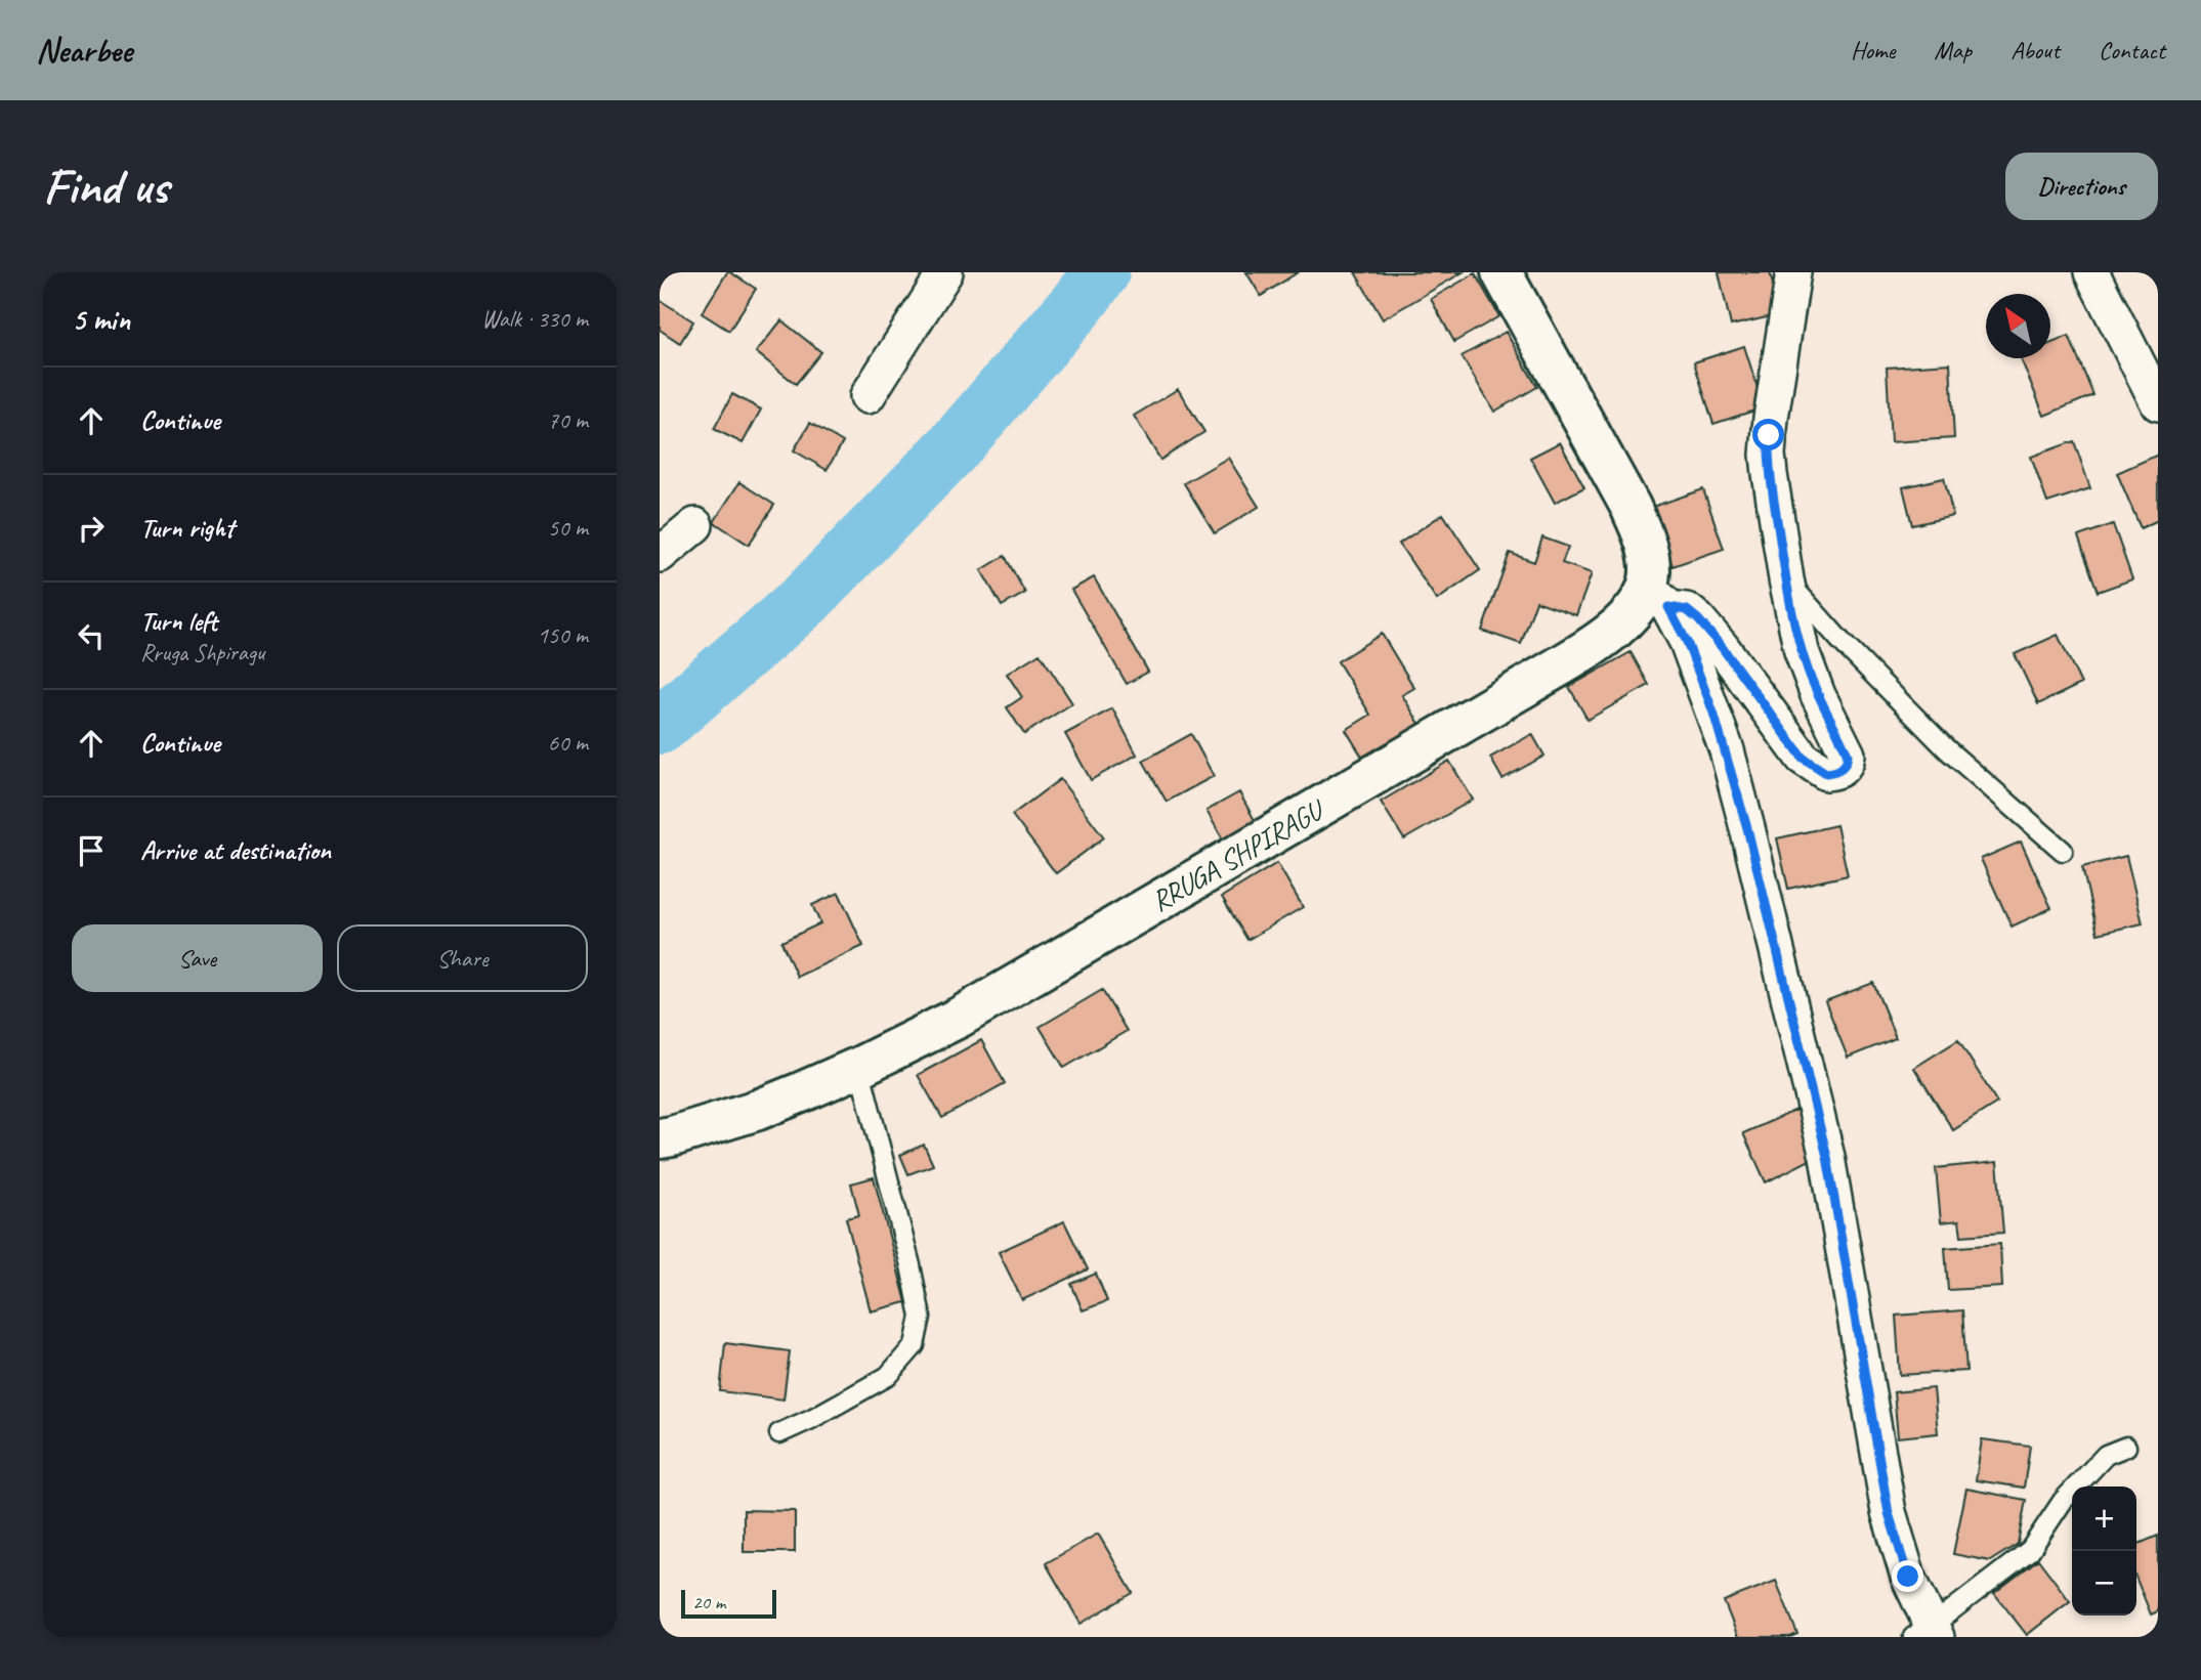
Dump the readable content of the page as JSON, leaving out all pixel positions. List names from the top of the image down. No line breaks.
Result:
{"streets":{"street":["RRUGA SHPIRAGU"]},"scale_bar":"20 m","north":"top left","page":{"header":"Nearbee","nav":["Home","Map","About","Contact"],"buttons":["Directions",["Save","Share"]],"title":"Find us","heading":["5 min","Walk · 330 m"],"list":[["Continue","70 m"],["Turn right","50 m"],["Turn left","Rruga Shpiragu","150 m"],["Continue","60 m"],"Arrive at destination"],"map_buttons":["+","−"],"scale":"20 m"}}
